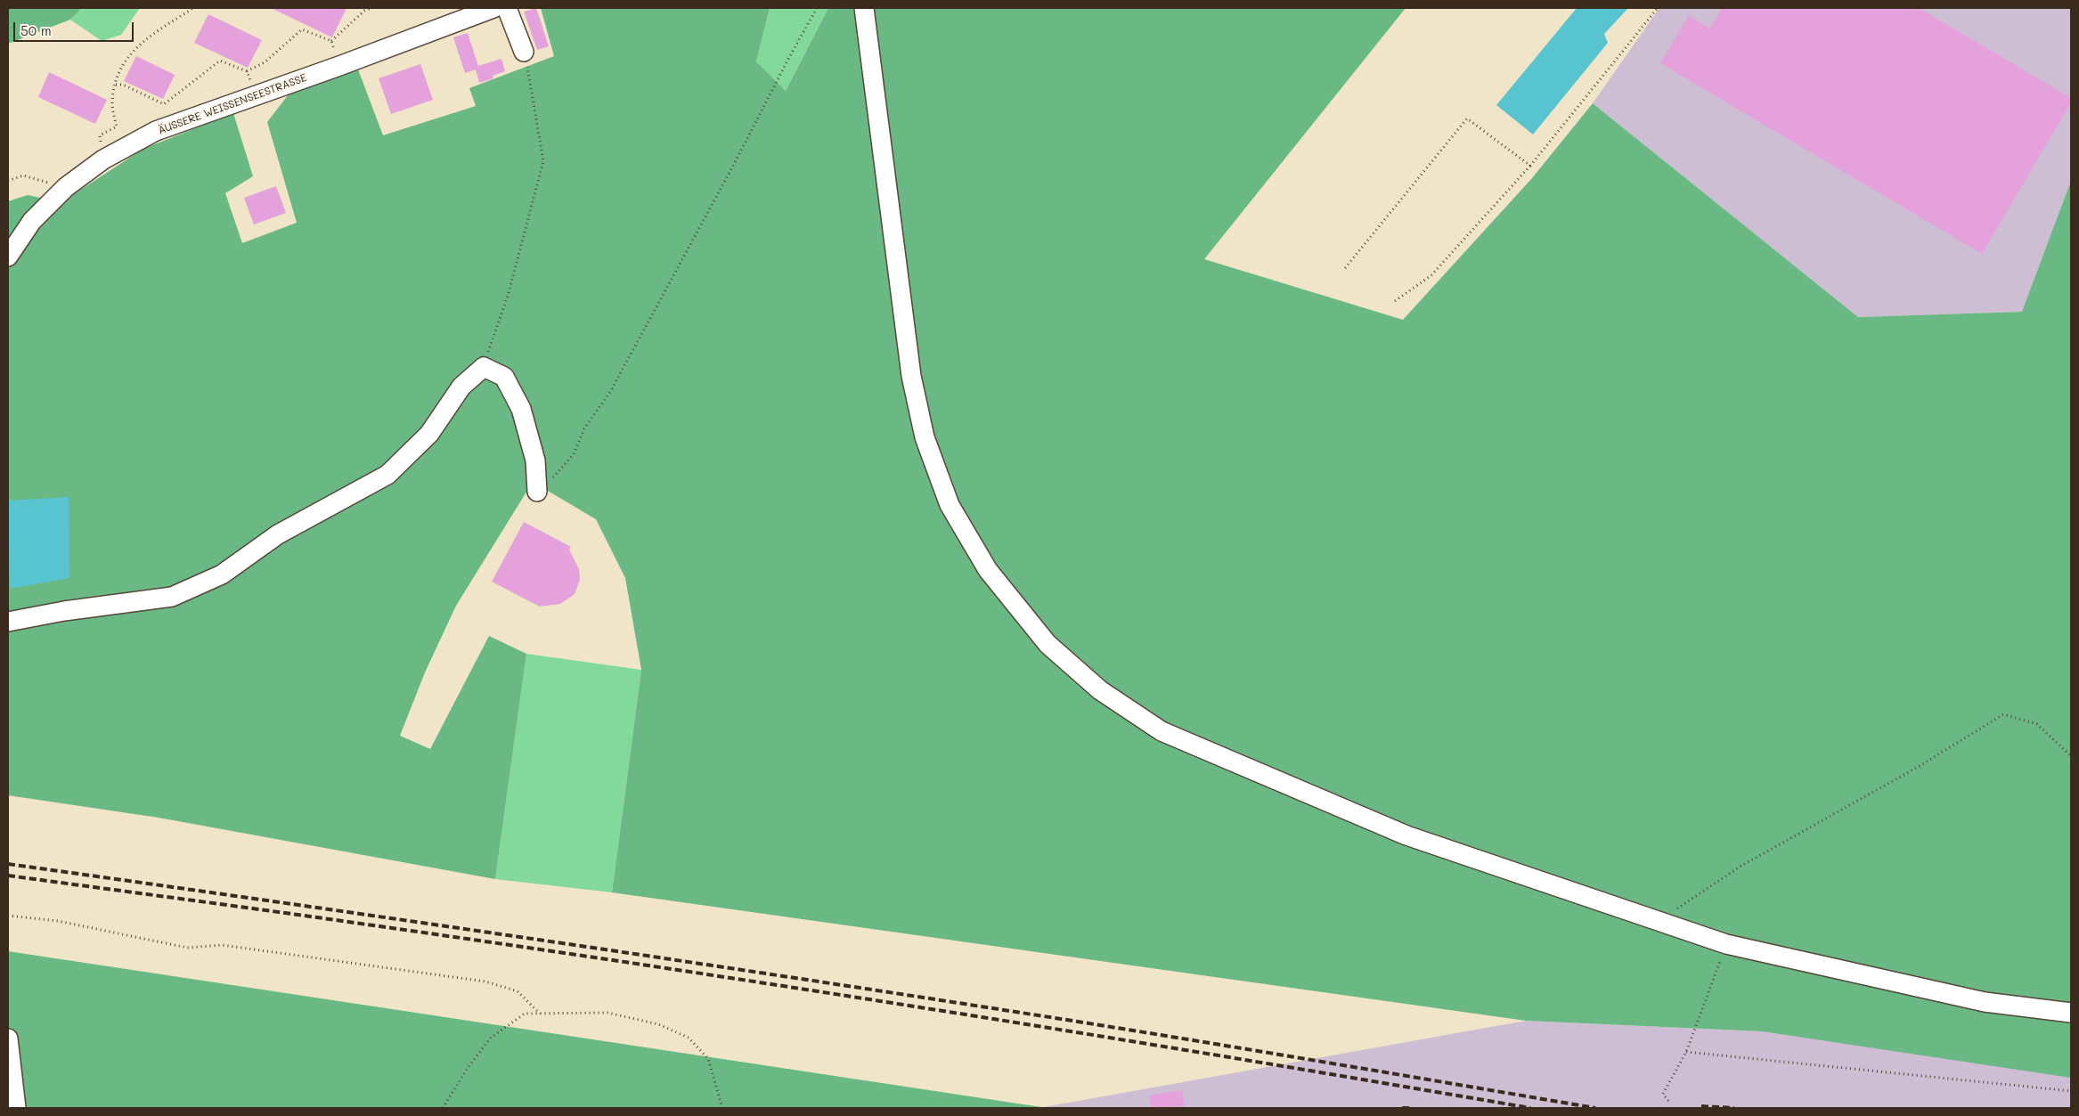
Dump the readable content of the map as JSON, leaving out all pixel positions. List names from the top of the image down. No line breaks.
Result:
{"streets":{"street":["ÄUSSERE WEISSENSEESTRASSE"]},"scale_bar":"50 m"}
